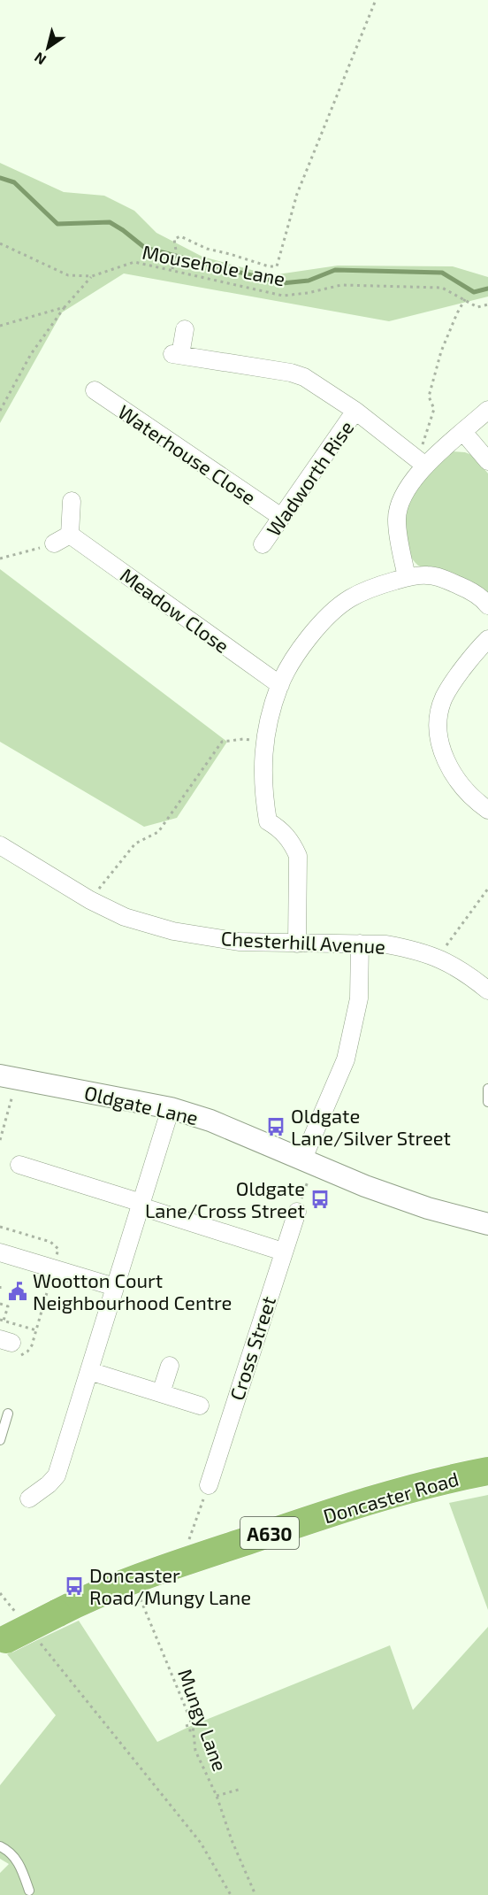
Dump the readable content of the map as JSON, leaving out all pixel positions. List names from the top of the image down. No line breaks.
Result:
{"streets":{"main road":["Doncaster Road","A630"],"street":["Waterhouse Close","Wadworth Rise","Meadow Close","Chesterhill Avenue","Oldgate Lane","Cross Street"],"path":["Mousehole Lane","Mungy Lane"]},"crossings":[["Waterhouse Close","Wadworth Rise"],["Doncaster Road","Mungy Lane"]],"places":{"bus stop":["Oldgate Lane/Silver Street","Oldgate Lane/Cross Street","Doncaster Road/Mungy Lane"],"public building":["Wootton Court Neighbourhood Centre"]},"north":"bottom left"}
